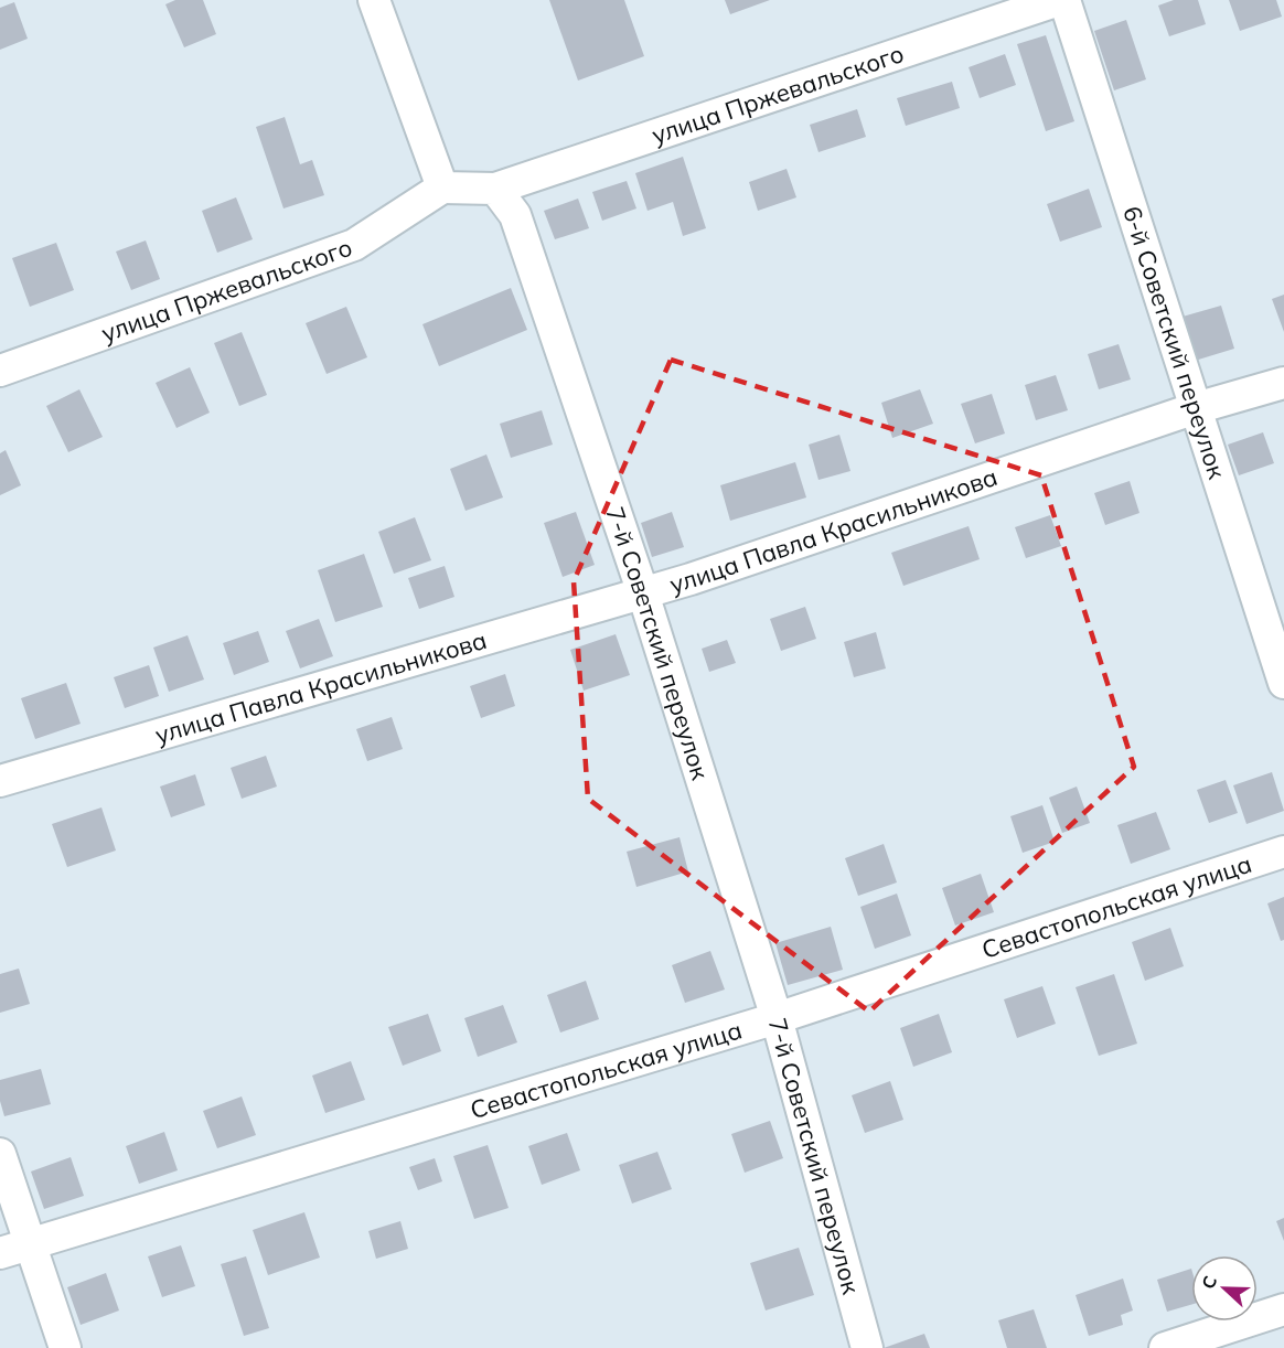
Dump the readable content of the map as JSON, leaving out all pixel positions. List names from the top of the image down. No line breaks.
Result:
{"streets":{"street":["улица Пржевальского","6-й Советский переулок","улица Павла Красильникова","7-й Советский переулок","Севастопольская улица"]},"crossings":[["улица Пржевальского","7-й Советский переулок"],["6-й Советский переулок","улица Павла Красильникова"],["улица Павла Красильникова","7-й Советский переулок"],["7-й Советский переулок","Севастопольская улица"]],"north":"left"}
